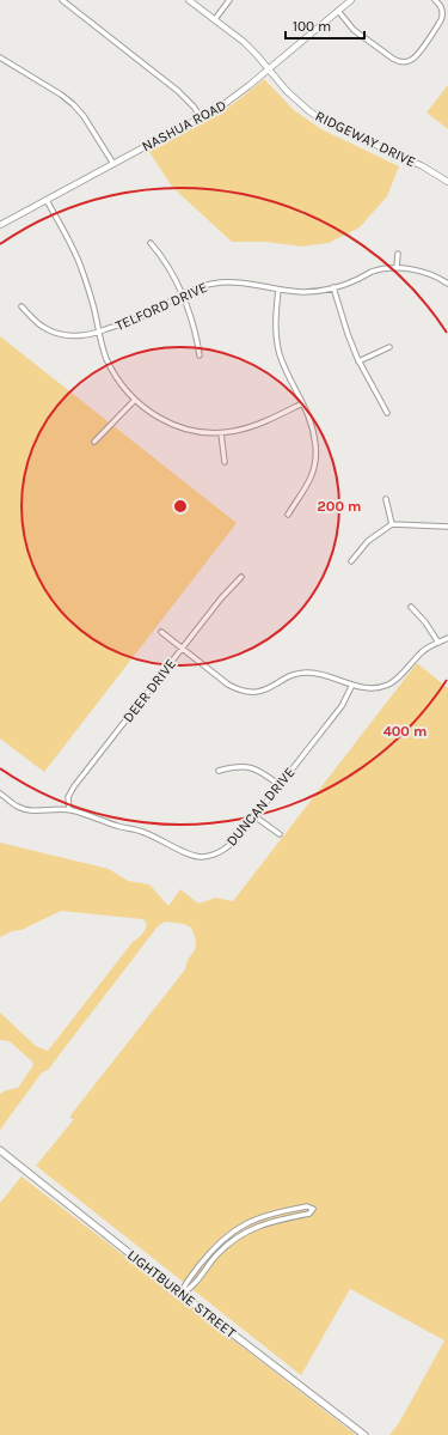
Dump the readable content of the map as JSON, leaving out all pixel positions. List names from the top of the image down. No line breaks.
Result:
{"streets":{"main road":["LIGHTBURNE STREET"],"street":["NASHUA ROAD","RIDGEWAY DRIVE","TELFORD DRIVE","DEER DRIVE","DUNCAN DRIVE"]},"crossings":[["NASHUA ROAD","RIDGEWAY DRIVE"],["DEER DRIVE","DUNCAN DRIVE"]],"scale_bar":"100 m","rings":["200 m","400 m"]}
